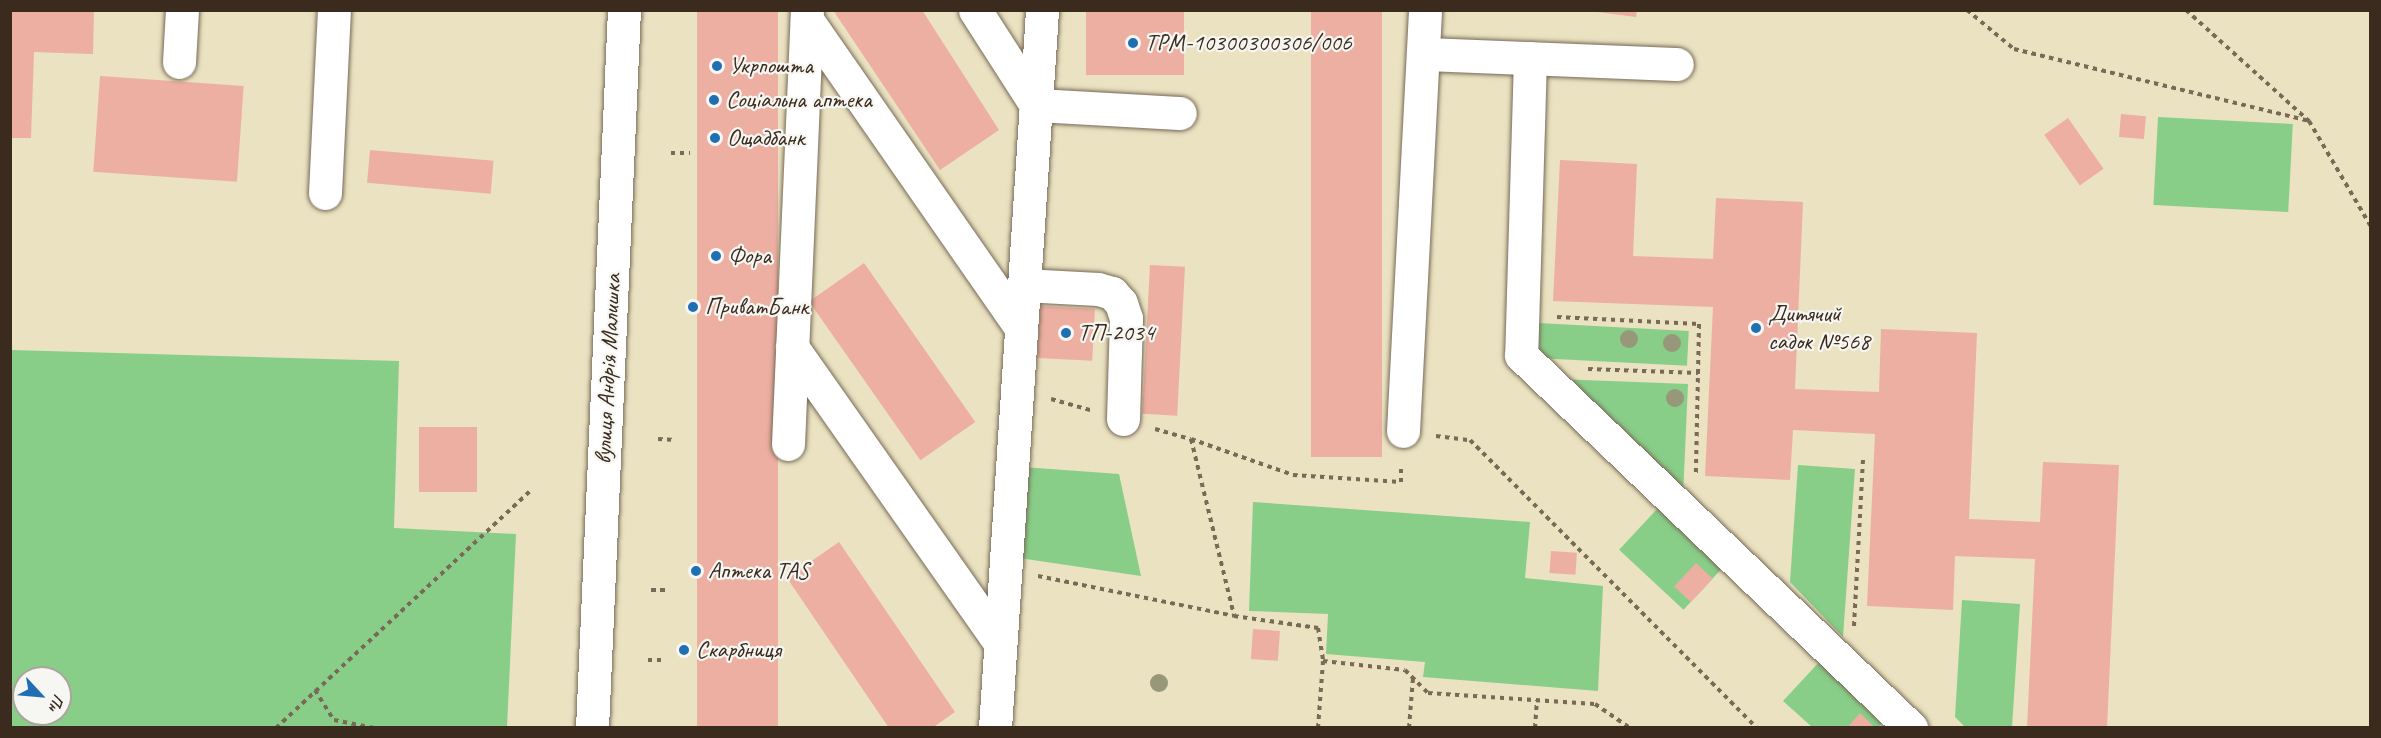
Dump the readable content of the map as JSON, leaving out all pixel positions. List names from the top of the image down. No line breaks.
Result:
{"streets":{"street":["вулиця Андрія Малишка"]},"places":["ТРМ-10300300306/006","Укрпошта","Соціальна аптека","Ощадбанк","Фора","ПриватБанк","Дитячий садок №568","ТП-2034","Аптека TAS","Скарбниця"],"north":"bottom right"}
